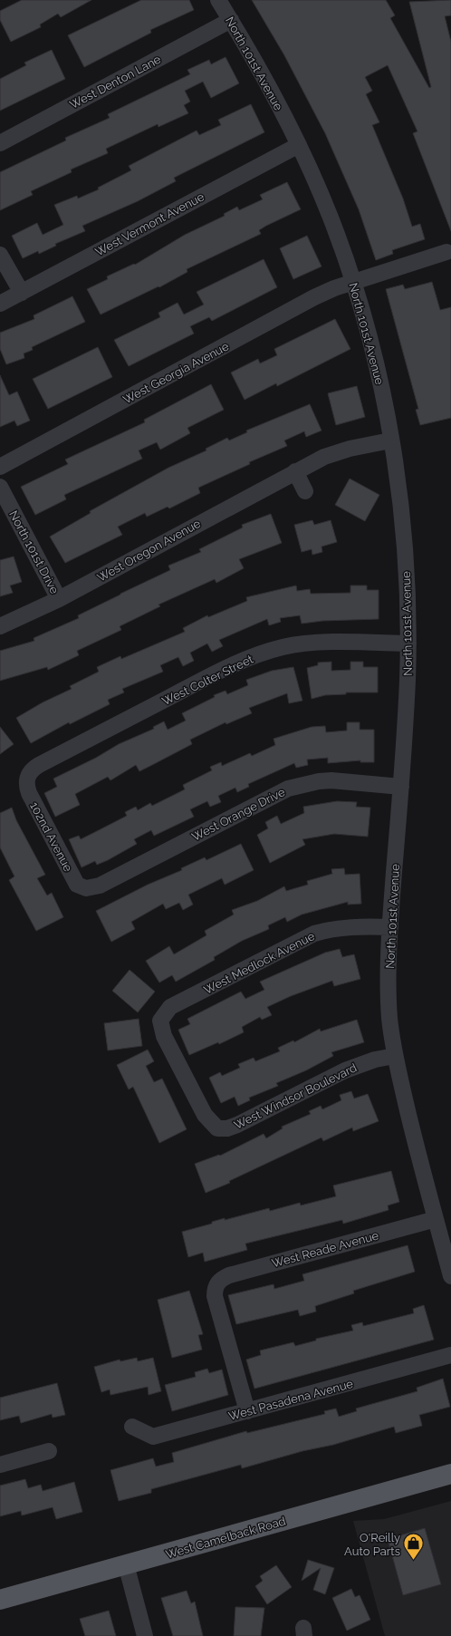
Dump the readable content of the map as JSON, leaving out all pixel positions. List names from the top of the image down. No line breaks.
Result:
{"streets":{"main road":["West Camelback Road"],"street":["North 101st Avenue","West Denton Lane","West Vermont Avenue","West Georgia Avenue","West Oregon Avenue","North 101st Drive","West Colter Street","West Orange Drive","102nd Avenue","West Medlock Avenue","West Windsor Boulevard","West Reade Avenue","West Pasadena Avenue"]},"crossings":[["North 101st Avenue","West Denton Lane"],["North 101st Avenue","West Vermont Avenue"],["North 101st Avenue","West Georgia Avenue"],["North 101st Avenue","West Oregon Avenue"],["North 101st Avenue","West Colter Street"],["North 101st Avenue","West Orange Drive"],["North 101st Avenue","West Medlock Avenue"],["North 101st Avenue","West Windsor Boulevard"],["North 101st Avenue","West Reade Avenue"],["West Oregon Avenue","North 101st Drive"],["West Colter Street","102nd Avenue"],["West Orange Drive","102nd Avenue"],["West Medlock Avenue","West Windsor Boulevard"],["West Reade Avenue","West Pasadena Avenue"]],"places":{"shop":["O'Reilly Auto Parts"]}}
